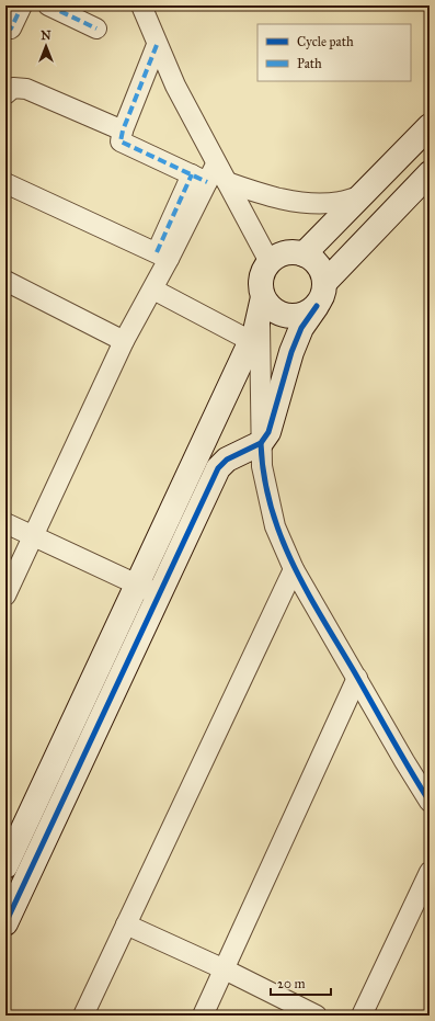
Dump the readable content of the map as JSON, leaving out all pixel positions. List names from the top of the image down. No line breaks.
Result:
{"legend":["Cycle path","Path"],"scale_bar":"20 m","north":"top"}
